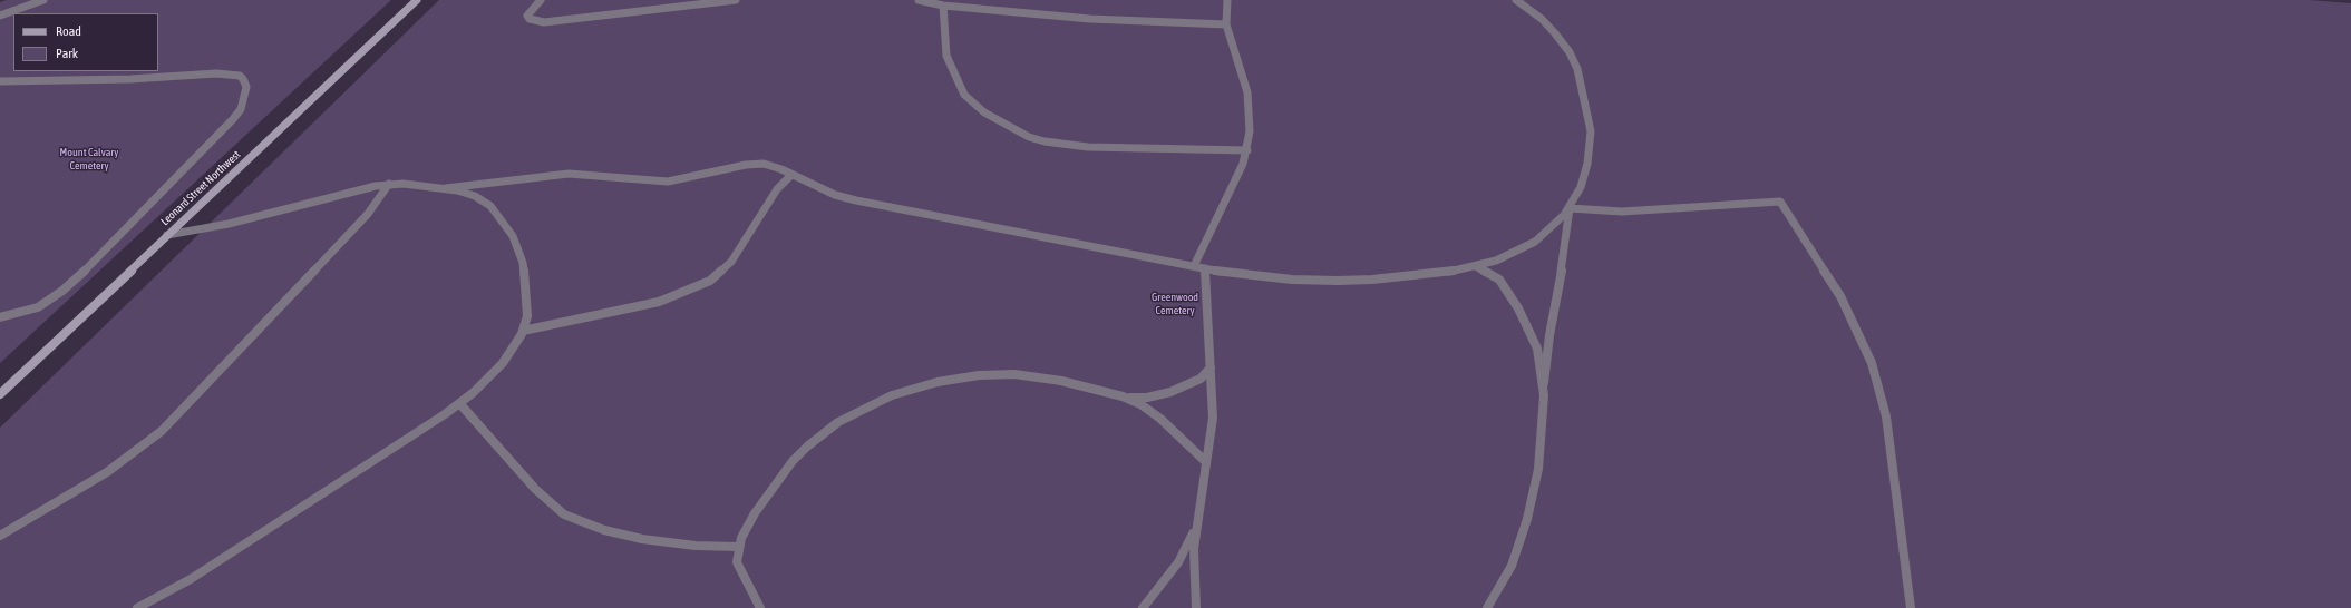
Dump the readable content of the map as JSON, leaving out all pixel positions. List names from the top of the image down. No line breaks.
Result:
{"streets":{"main road":["Leonard Street Northwest"]},"parks":["Mount Calvary Cemetery","Greenwood Cemetery"],"legend":["Road","Park"]}
